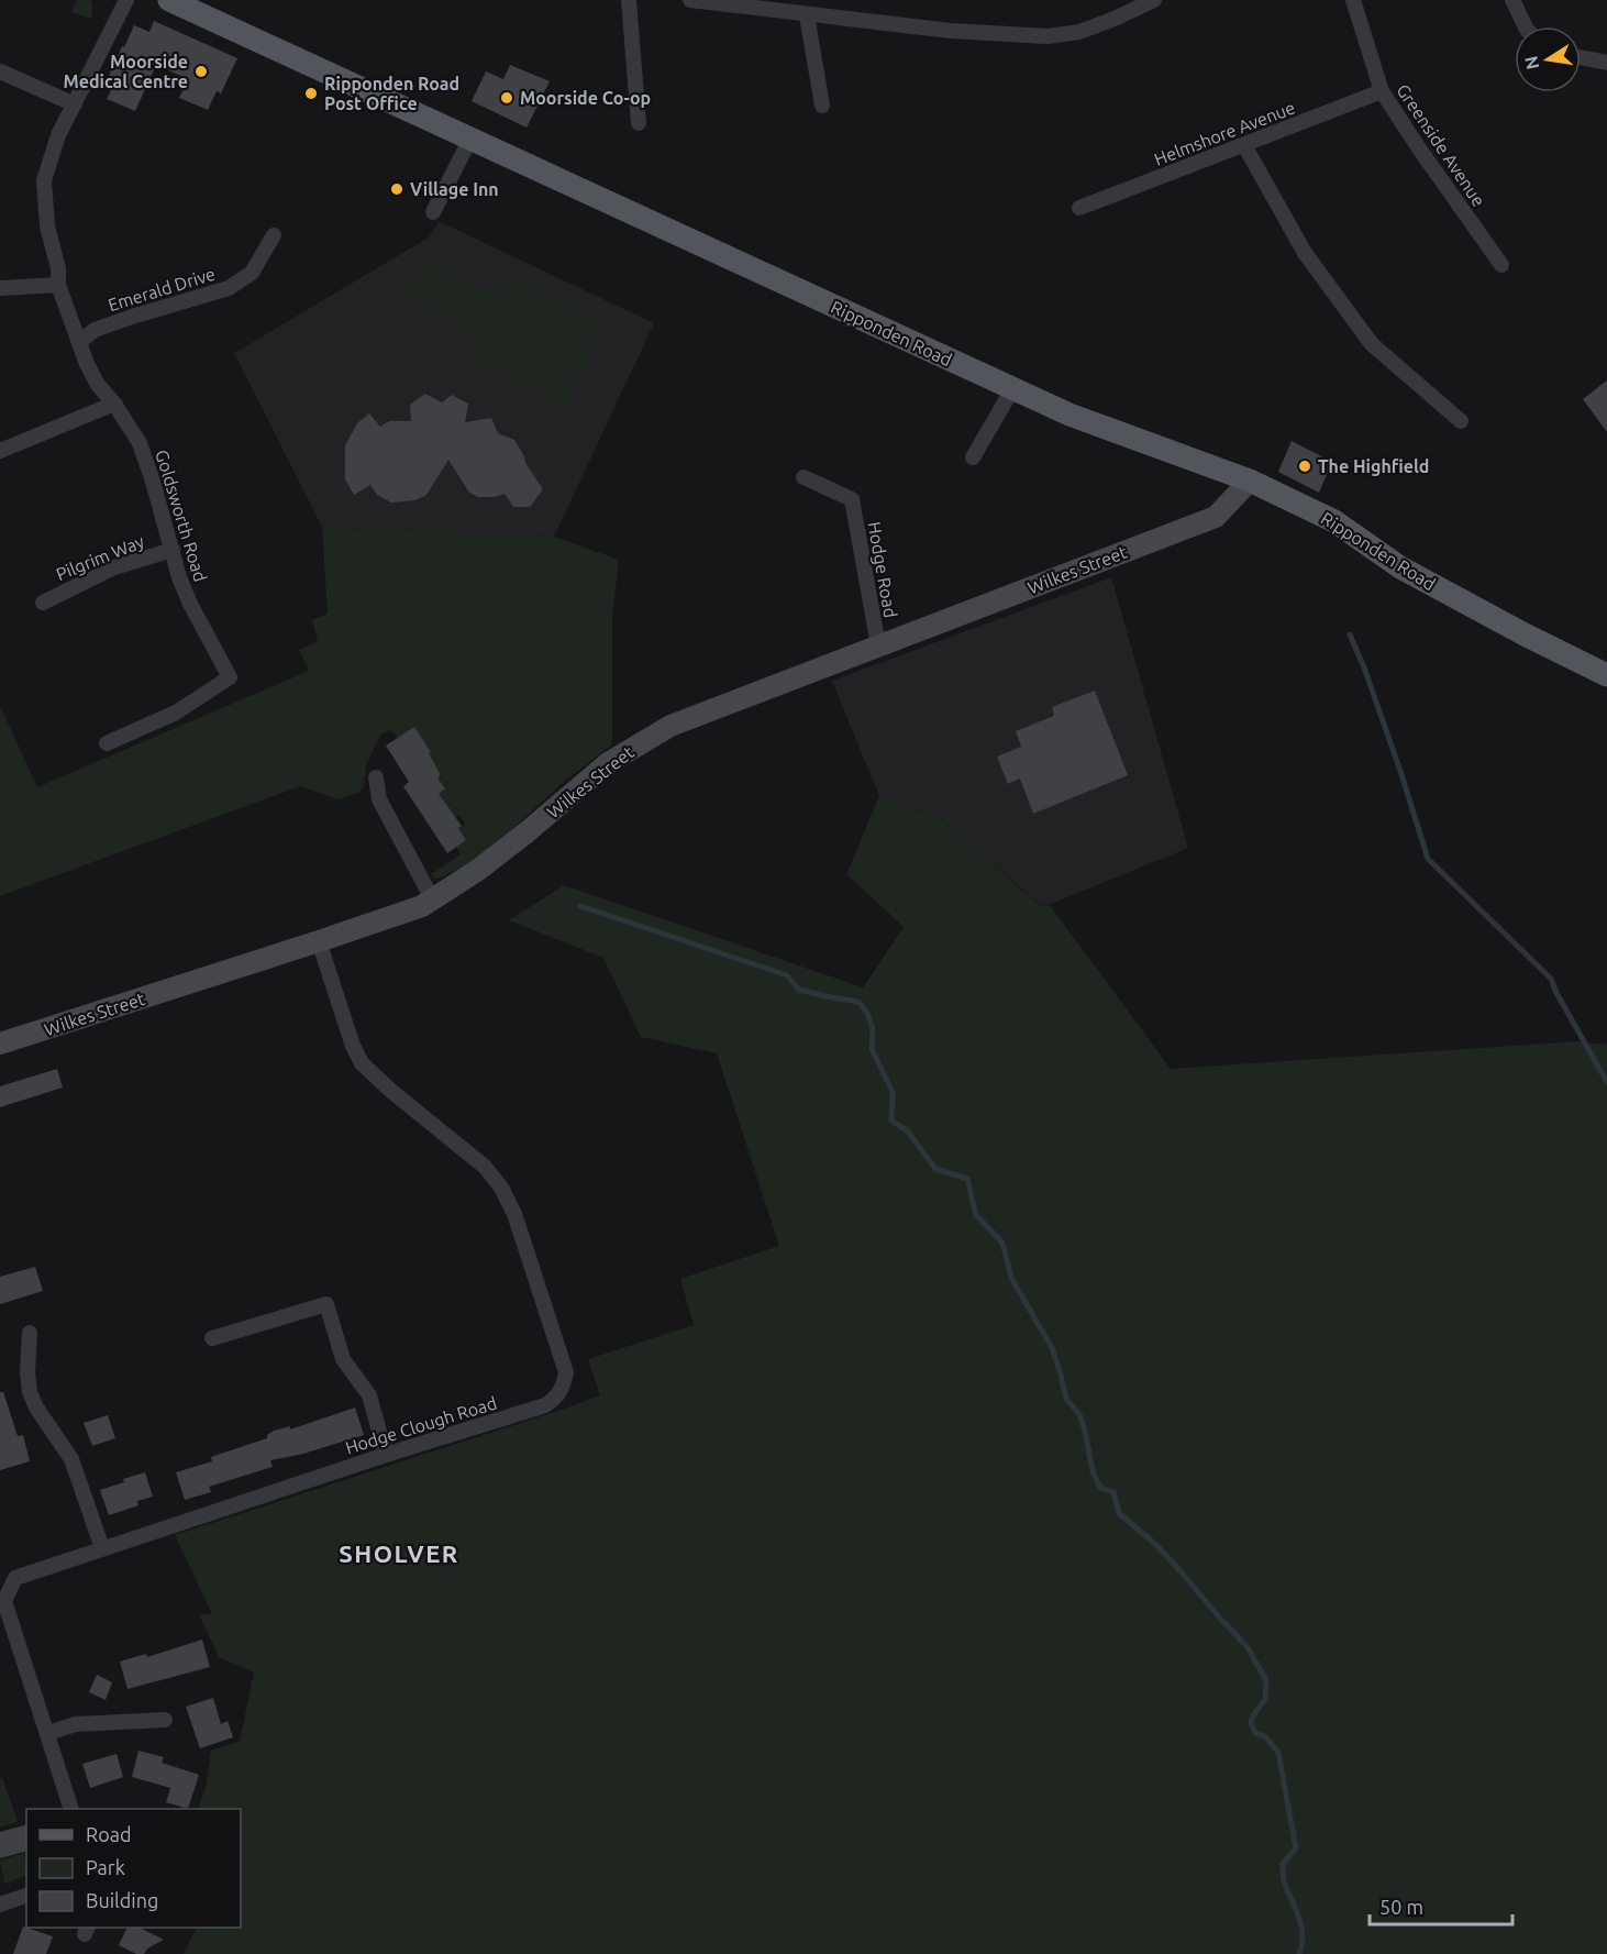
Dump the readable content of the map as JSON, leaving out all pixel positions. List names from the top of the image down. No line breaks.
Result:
{"streets":{"main road":["Ripponden Road"],"street":["Helmshore Avenue","Greenside Avenue","Emerald Drive","Goldsworth Road","Pilgrim Way","Hodge Road","Wilkes Street","Hodge Clough Road"]},"crossings":[["Helmshore Avenue","Greenside Avenue"],["Emerald Drive","Goldsworth Road"],["Ripponden Road","Wilkes Street"],["Goldsworth Road","Pilgrim Way"],["Hodge Road","Wilkes Street"],["Wilkes Street","Hodge Clough Road"]],"districts":["SHOLVER"],"places":["Moorside Medical Centre","Ripponden Road Post Office","Moorside Co-op","Village Inn","The Highfield"],"legend":["Road","Park","Building"],"scale_bar":"50 m","north":"left"}
